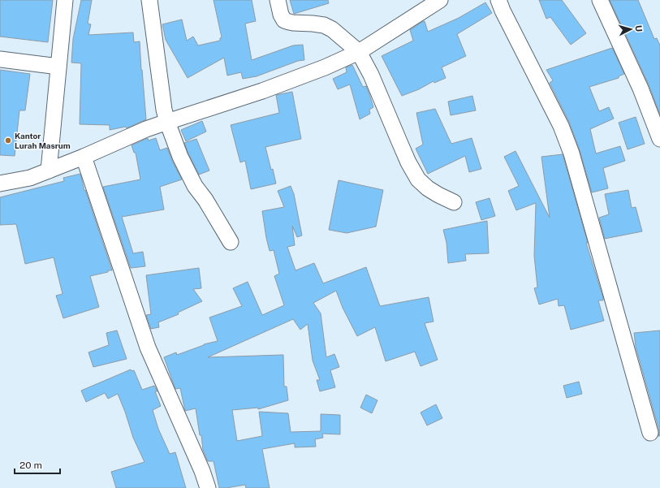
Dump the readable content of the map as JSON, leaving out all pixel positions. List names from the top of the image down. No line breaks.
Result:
{"places":["Kantor Lurah Masrum"],"scale_bar":"20 m","north":"right"}
